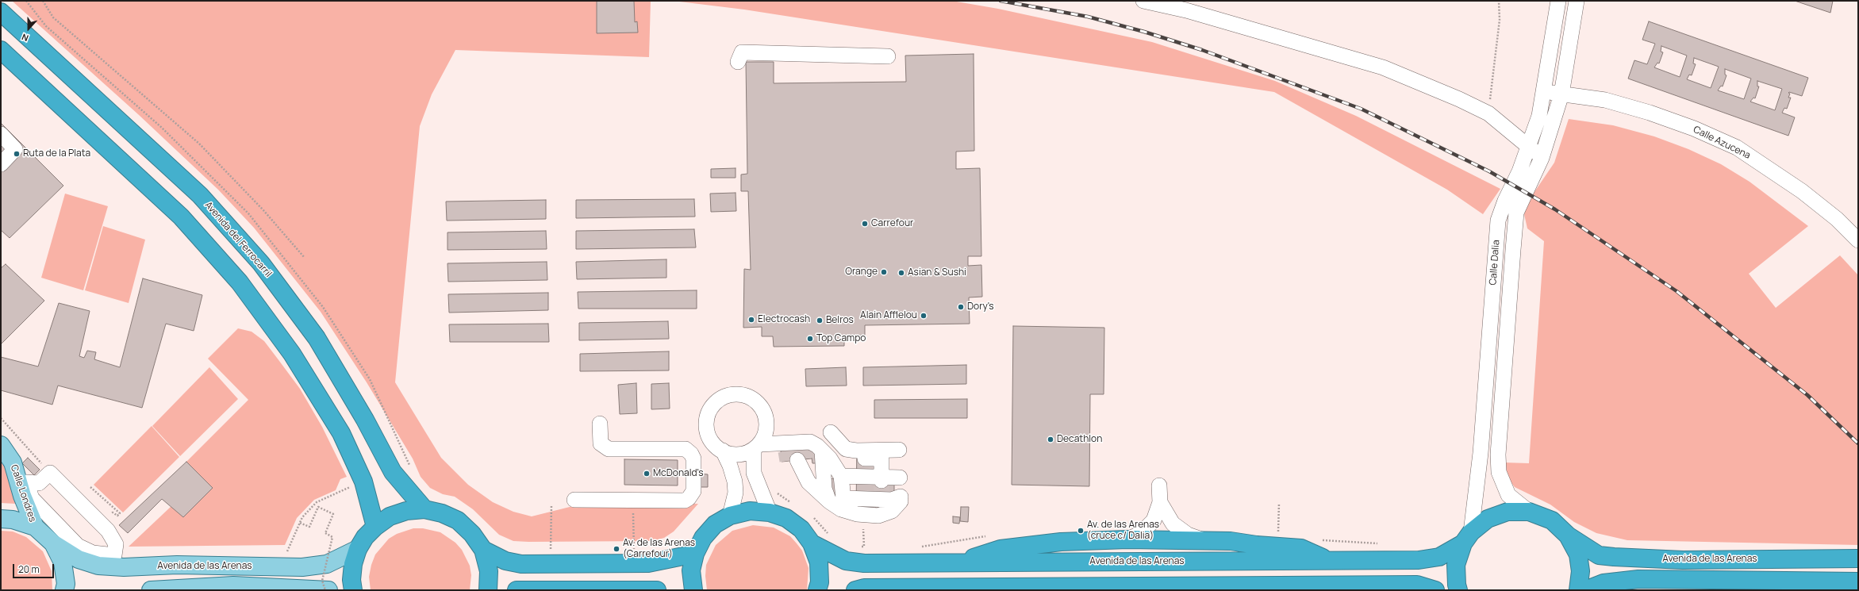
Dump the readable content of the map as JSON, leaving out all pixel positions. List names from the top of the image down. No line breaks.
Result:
{"streets":{"highway":["Avenida del Ferrocarril","Avenida de las Arenas"],"main road":["Calle Londres"],"street":["Calle Azucena","Calle Dalia"]},"crossings":[["Calle Azucena","Calle Dalia"],["Calle Dalia","Avenida de las Arenas"]],"places":["Ruta de la Plata","Carrefour","Orange","Asian & Sushi","Dory's","Alain Afflelou","Electrocash","Belros","Top Campo","Decathlon","McDonald's","Av. de las Arenas (cruce c/ Dalia)","Av. de las Arenas (Carrefour)"],"scale_bar":"20 m","north":"bottom"}
